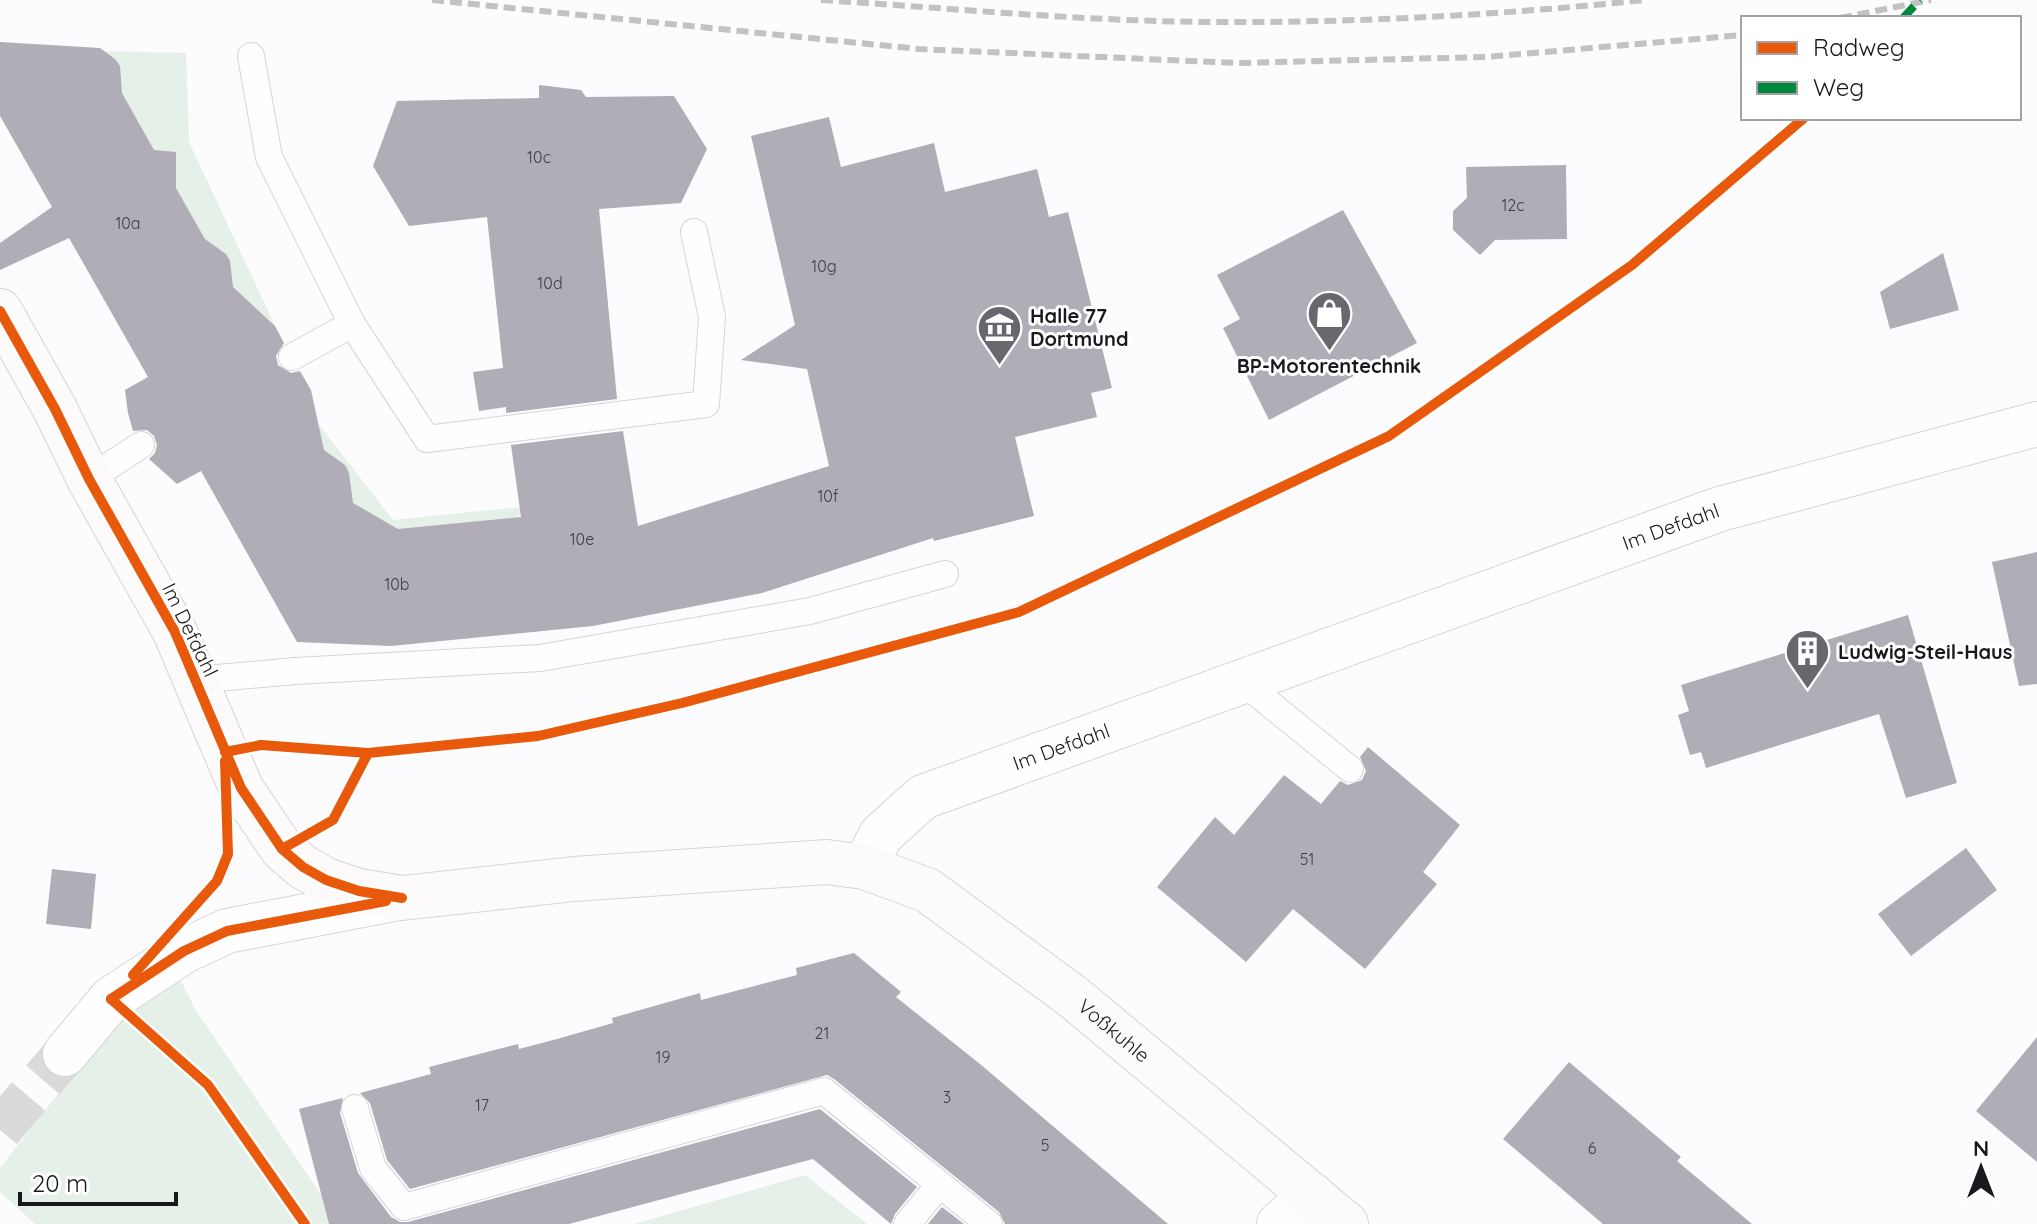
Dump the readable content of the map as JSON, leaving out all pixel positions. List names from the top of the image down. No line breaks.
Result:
{"streets":{"street":["Im Defdahl","Voßkuhle"]},"crossings":[["Im Defdahl","Voßkuhle"]],"places":{"shop":["BP-Motorentechnik"],"museum":["Halle 77 Dortmund"],"building":["Ludwig-Steil-Haus"]},"house_numbers":["10c","12c","10a","10g","10d","10f","10e","10b","51","21","19","3","17","5","6"],"legend":["Radweg","Weg"],"scale_bar":"20 m","north":"top"}
